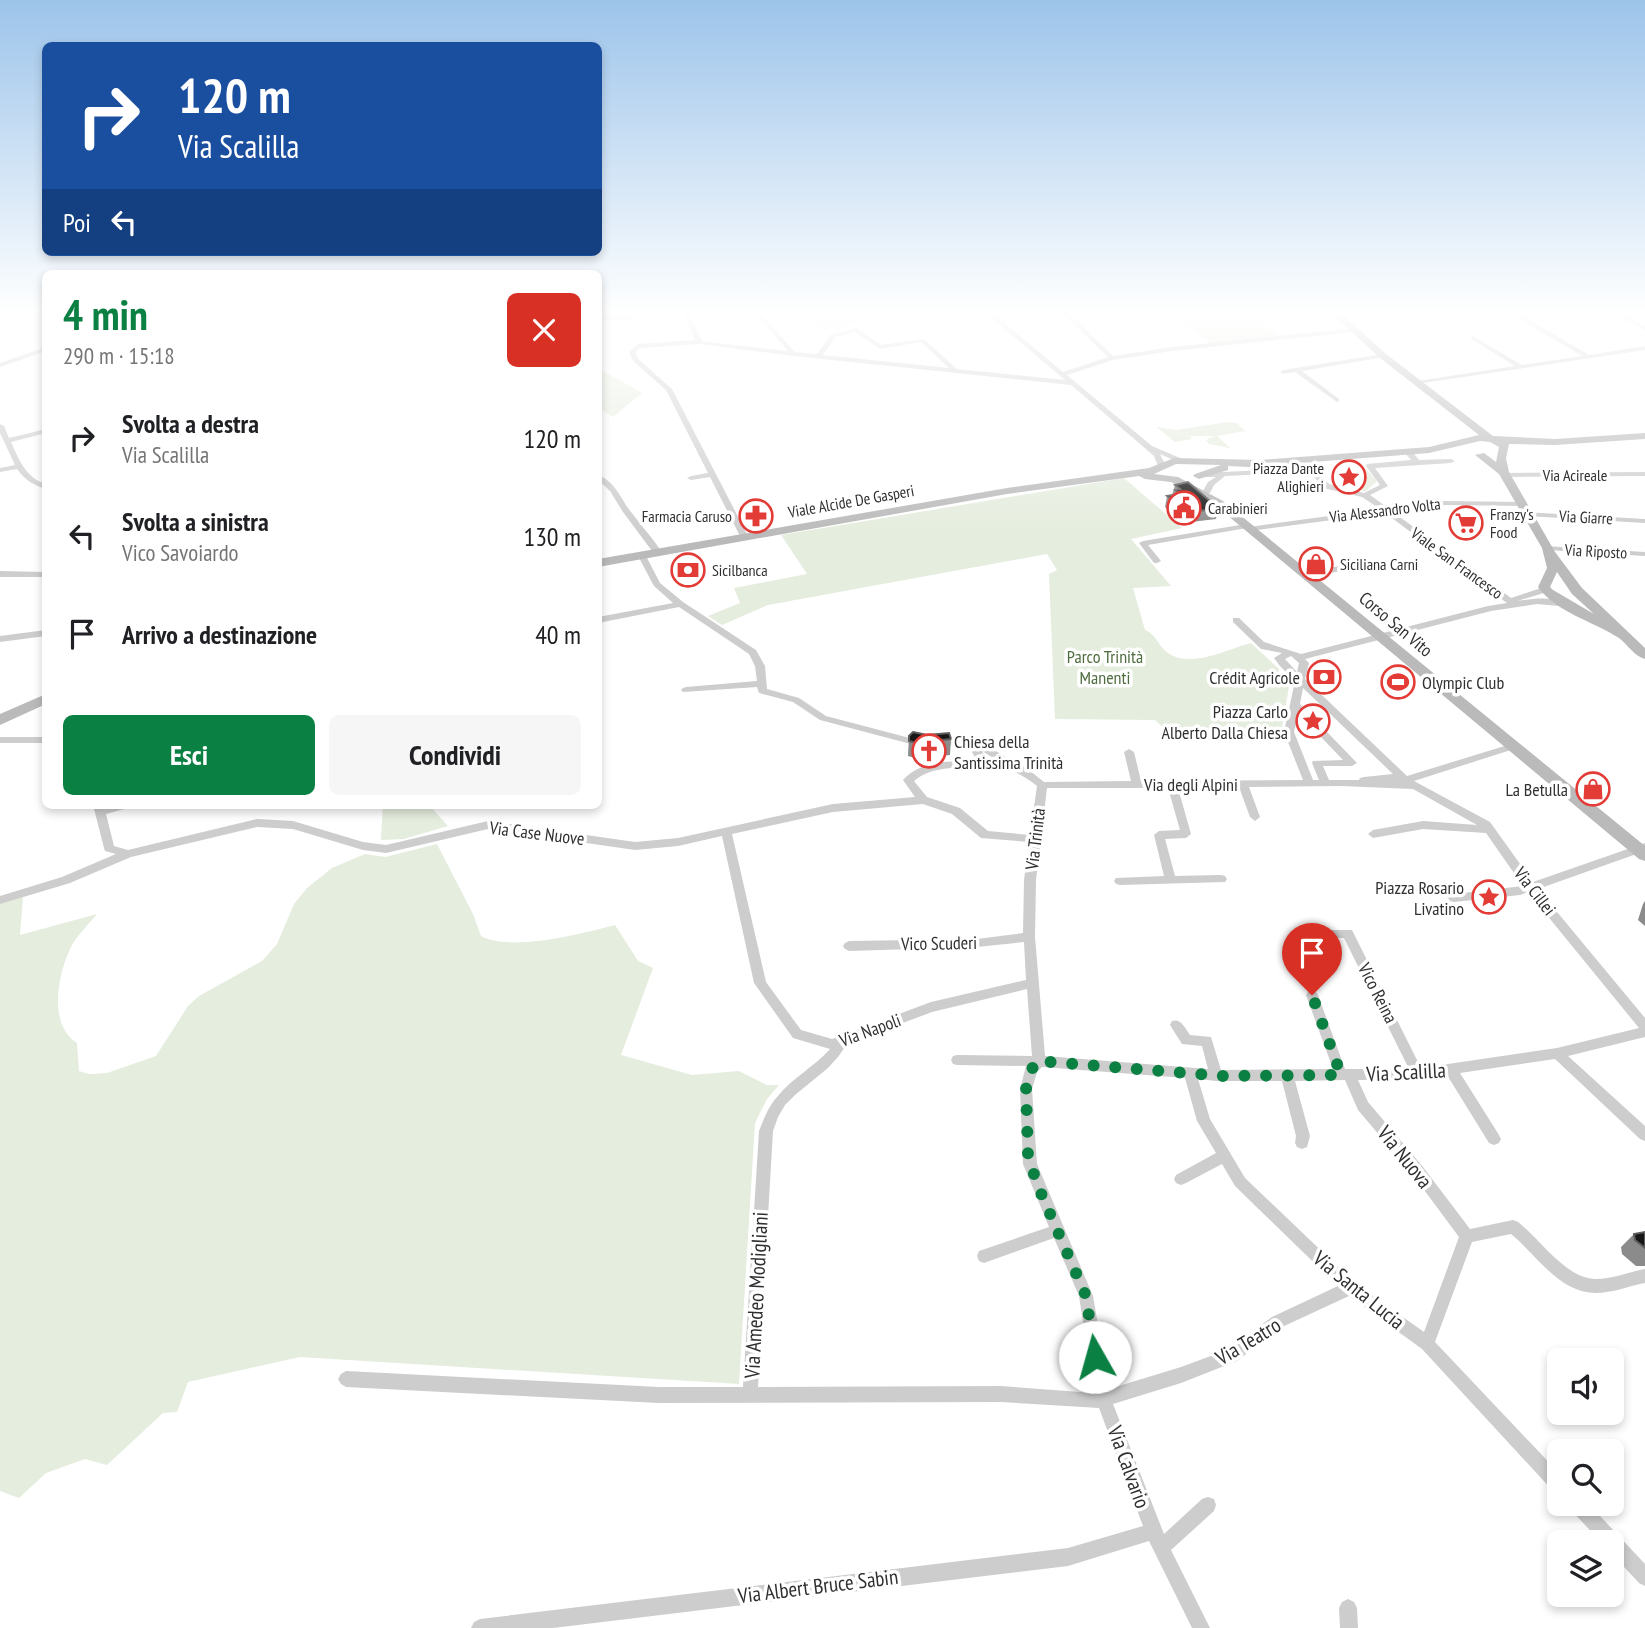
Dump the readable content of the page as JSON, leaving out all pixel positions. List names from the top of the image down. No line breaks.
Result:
{"streets":{"main road":["Viale Alcide De Gasperi","Corso San Vito"],"street":["Via Acireale","Via Alessandro Volta","Via Giarre","Via Riposto","Viale San Francesco","Via degli Alpini","Via Case Nuove","Via Trinità","Via Cillei","Vico Scuderi","Vico Reina","Via Napoli","Via Scalilla","Via Nuova","Via Santa Lucia","Via Amedeo Modigliani","Via Teatro","Via Calvario","Via Albert Bruce Sabin"]},"crossings":[["Via Alessandro Volta","Via Giarre"],["Via Alessandro Volta","Viale San Francesco"],["Via Alessandro Volta","Corso San Vito"],["Via degli Alpini","Via Trinità"],["Via degli Alpini","Via Cillei"],["Via Case Nuove","Via Trinità"],["Via Case Nuove","Via Napoli"],["Via Trinità","Vico Scuderi"],["Via Trinità","Via Napoli"],["Via Trinità","Via Scalilla"],["Via Trinità","Via Calvario"],["Via Cillei","Via Scalilla"],["Vico Reina","Via Scalilla"],["Via Napoli","Via Amedeo Modigliani"],["Via Scalilla","Via Nuova"],["Via Scalilla","Via Santa Lucia"],["Via Scalilla","Via Calvario"],["Via Santa Lucia","Via Teatro"],["Via Amedeo Modigliani","Via Teatro"],["Via Amedeo Modigliani","Via Calvario"],["Via Teatro","Via Calvario"],["Via Calvario","Via Albert Bruce Sabin"]],"parks":["Parco Trinità Manenti"],"places":{"place":["Piazza Dante Alighieri","Piazza Carlo Alberto Dalla Chiesa","Piazza Rosario Livatino"],"public building":["Carabinieri"],"pharmacy":["Farmacia Caruso"],"supermarket":["Franzy's Food"],"shop":["Siciliana Carni","La Betulla"],"bank":["Sicilbanca","Crédit Agricole"],"sports":["Olympic Club"],"church":["Chiesa della Santissima Trinità"]},"page":{"turn":["120 m","Via Scalilla"],"then":"Poi","heading":["4 min","290 m · 15:18"],"list":[{"name":"Svolta a destra","note":"Via Scalilla","value":"120 m"},{"name":"Svolta a sinistra","note":"Vico Savoiardo","value":"130 m"},{"name":"Arrivo a destinazione","value":"40 m"}],"buttons":["Esci","Condividi"]}}
